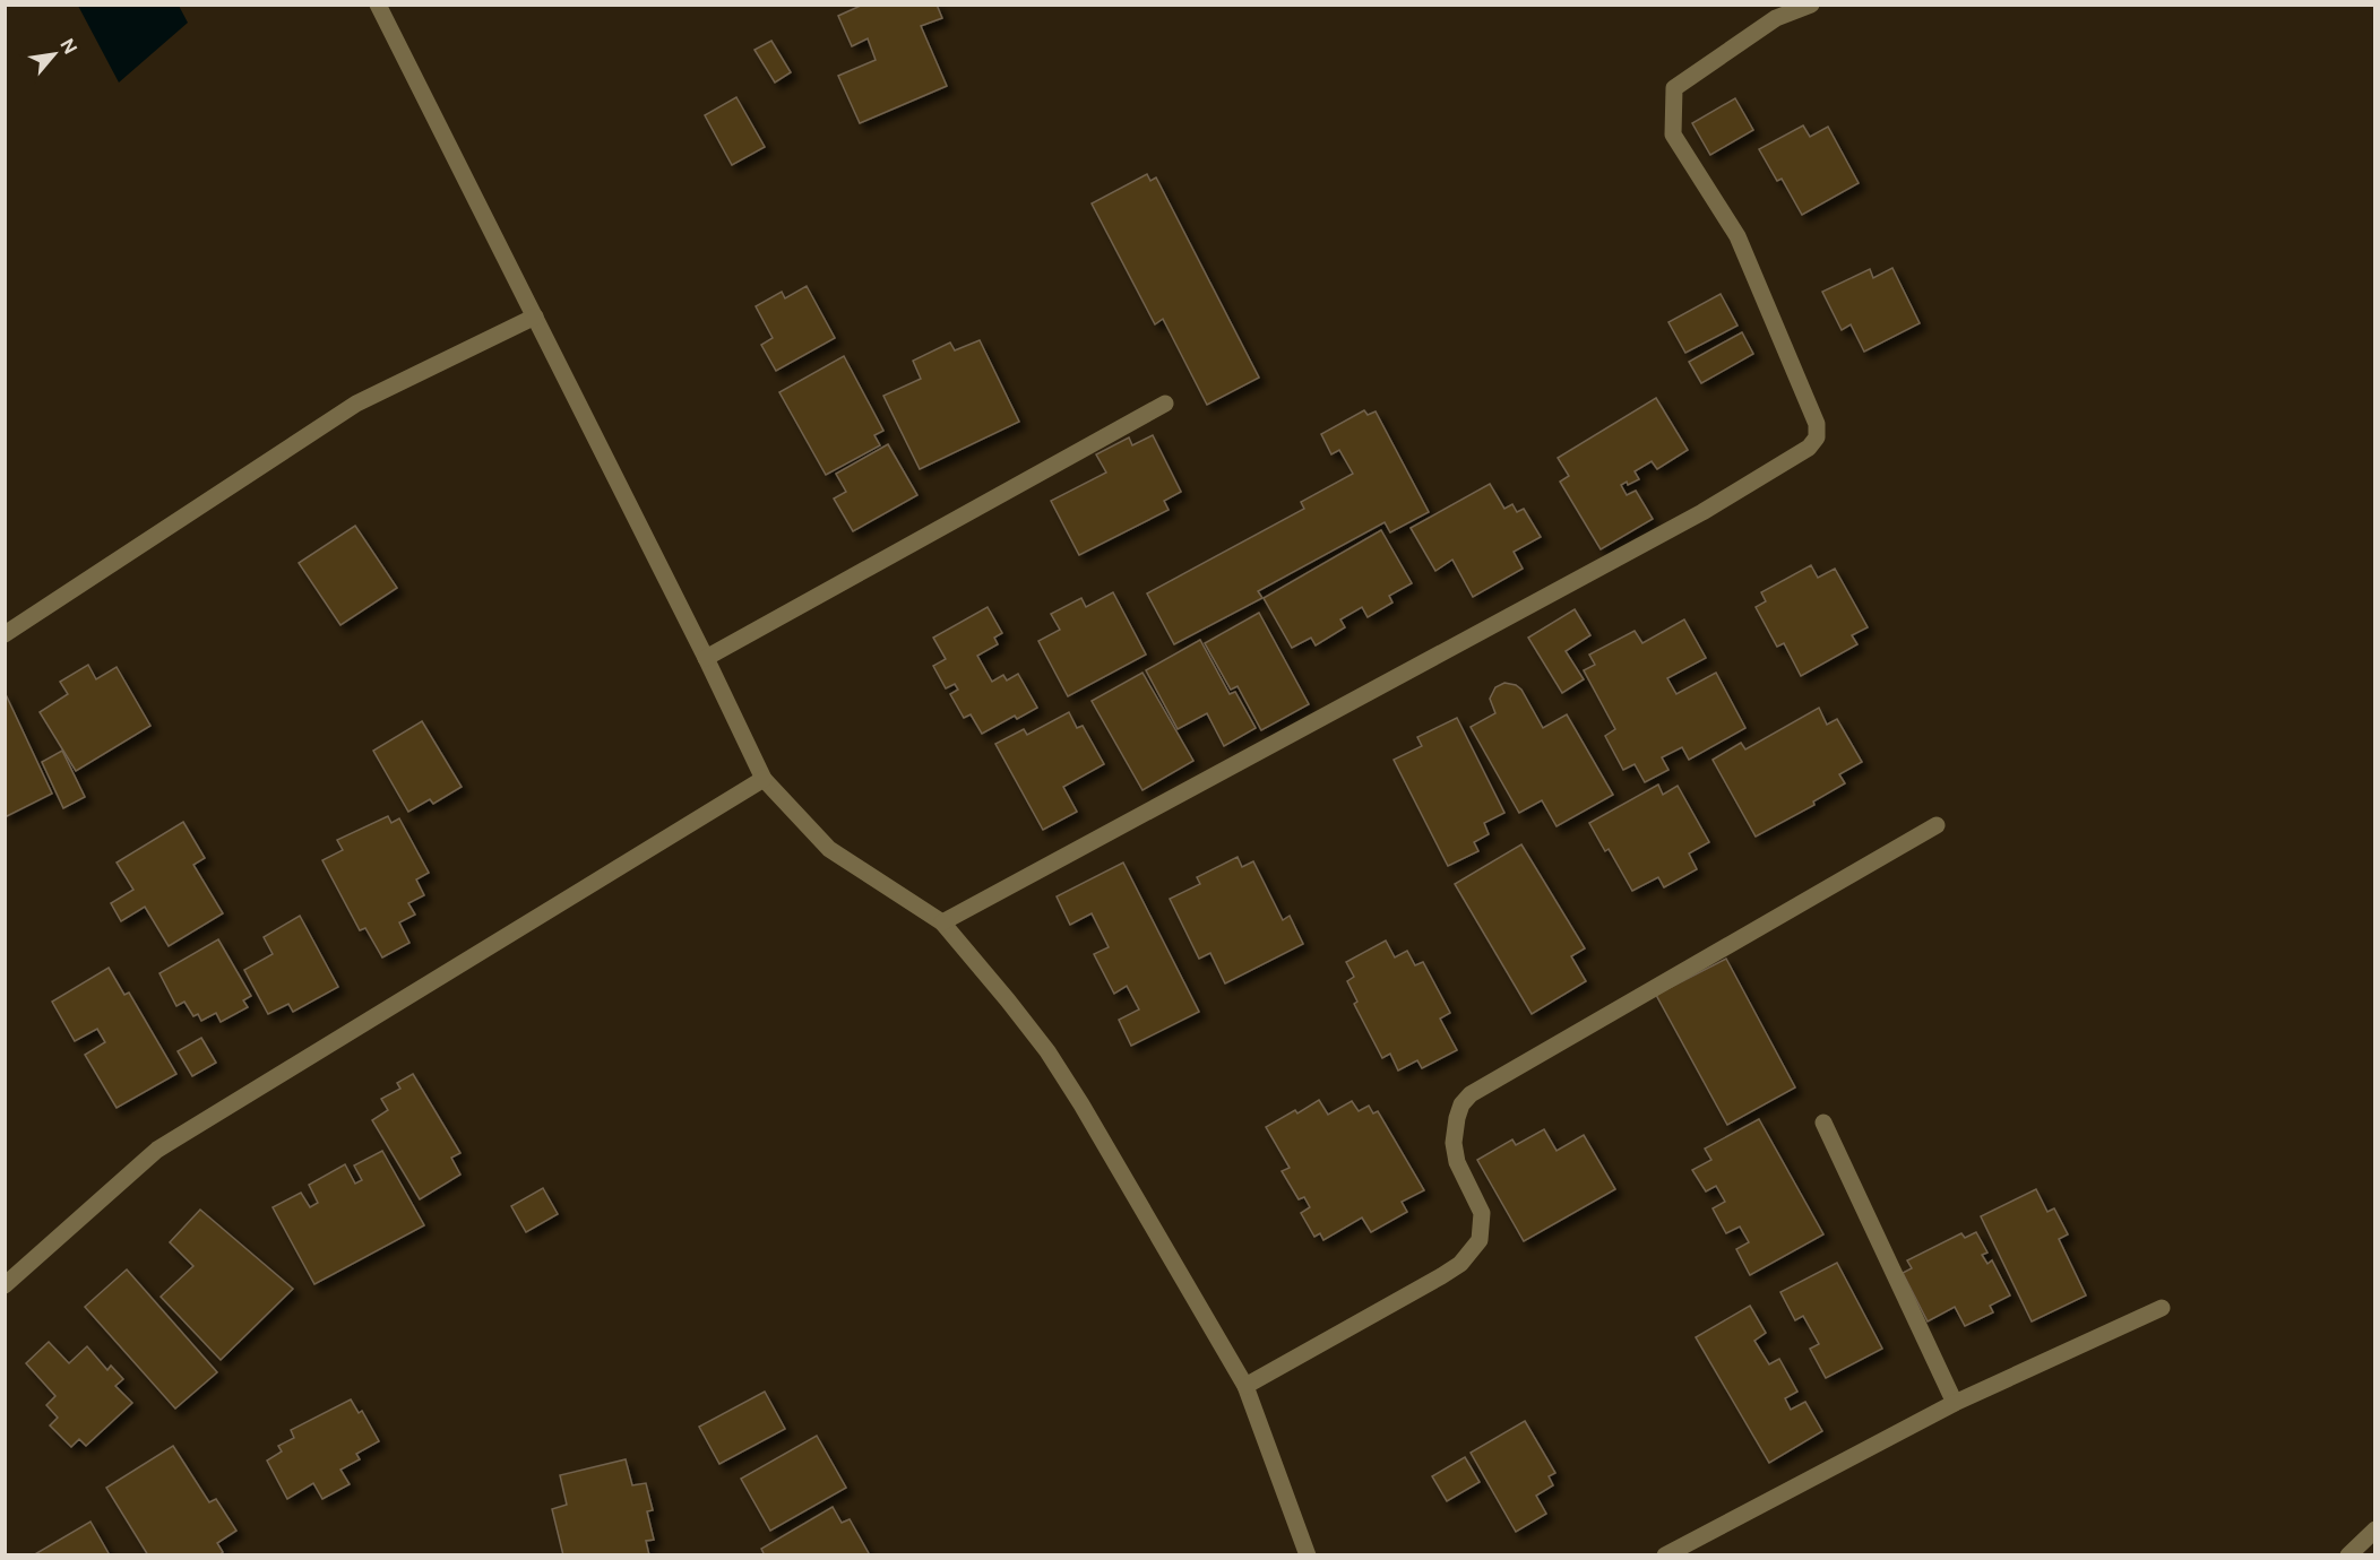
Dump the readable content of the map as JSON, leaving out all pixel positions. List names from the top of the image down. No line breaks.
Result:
{"north":"top right"}
